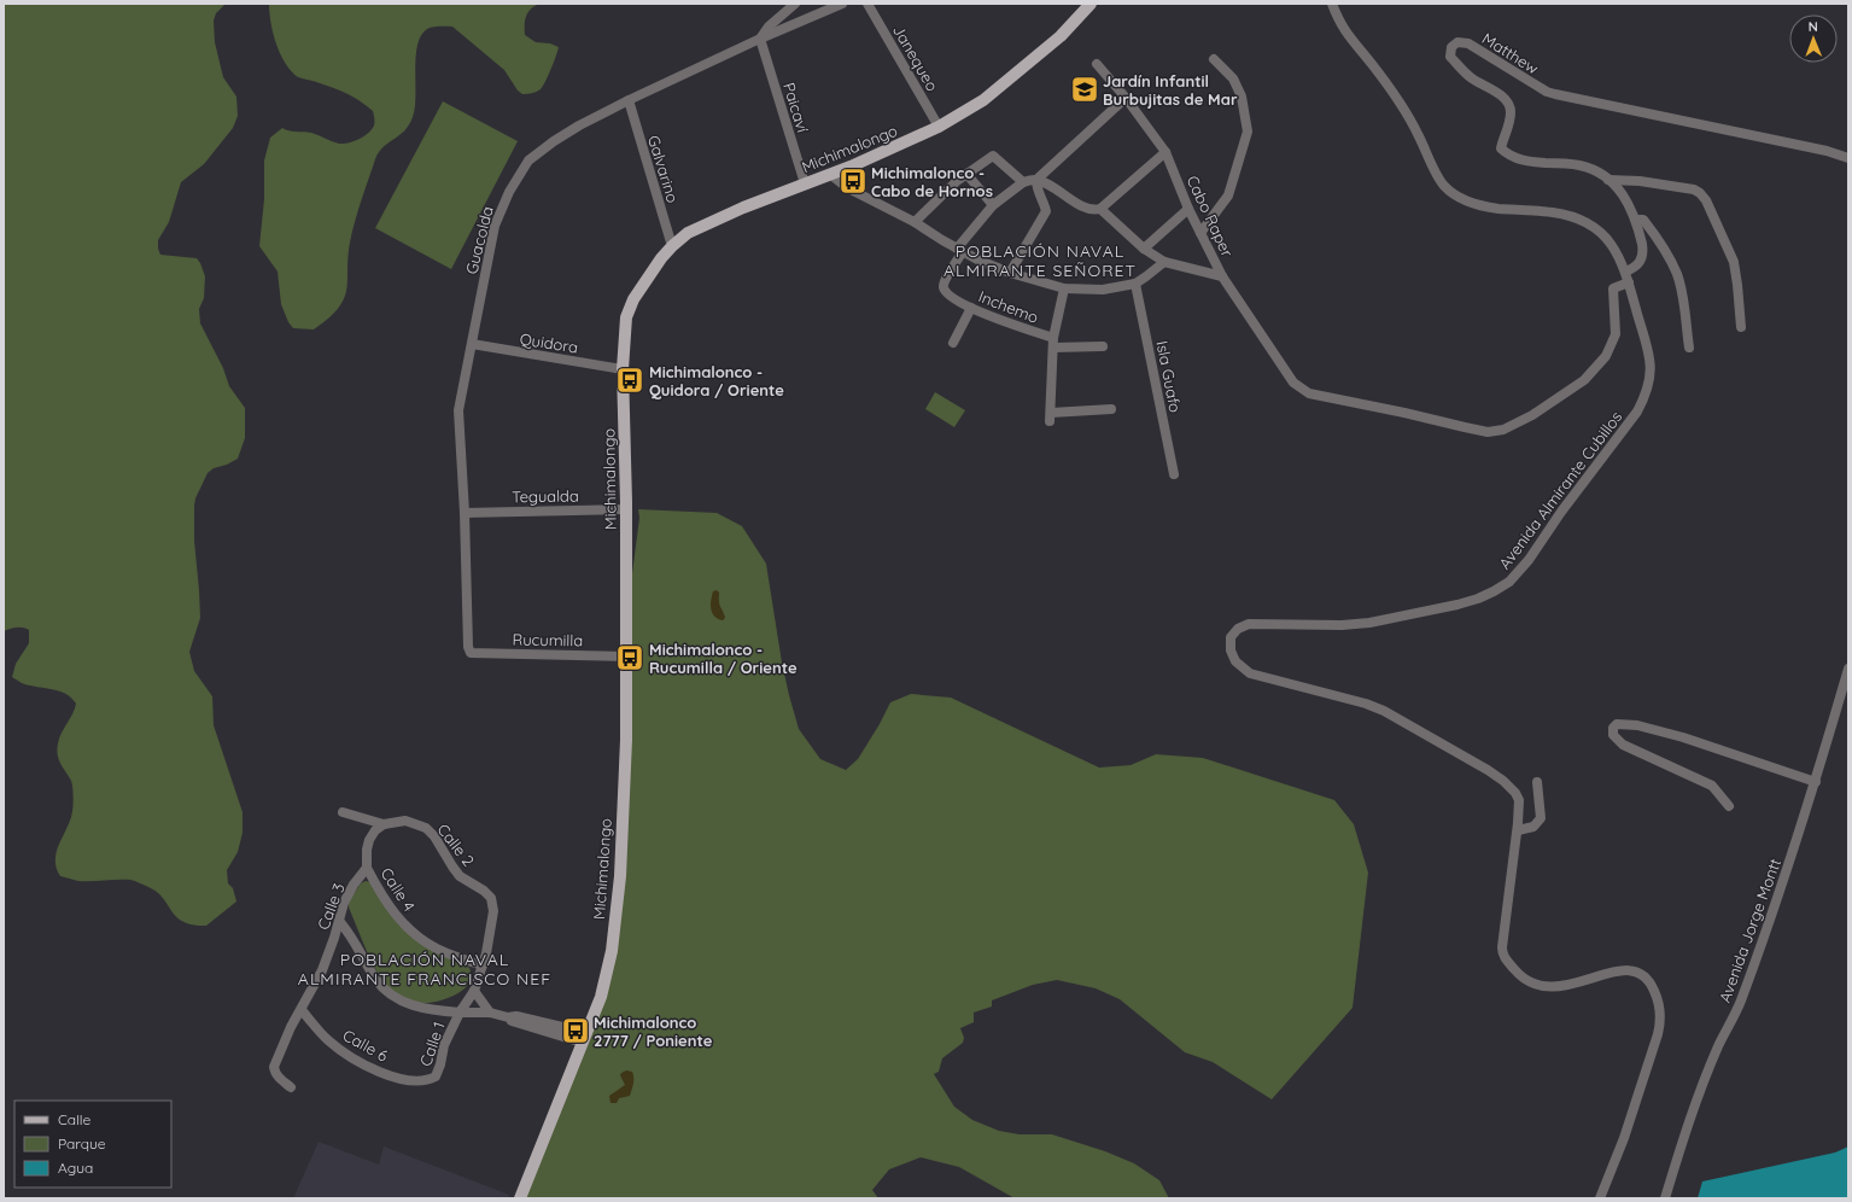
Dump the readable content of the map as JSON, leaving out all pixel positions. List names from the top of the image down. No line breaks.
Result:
{"streets":{"main road":["Michimalongo"],"street":["Matthew","Janequeo","Paicaví","Galvarino","Cabo Raper","Guacolda","Inchemo","Quidora","Isla Guafo","Avenida Almirante Cubillos","Tegualda","Rucumilla","Calle 2","Calle 4","Calle 3","Avenida Jorge Montt","Calle 1","Calle 6"]},"crossings":[["Matthew","Avenida Almirante Cubillos"],["Janequeo","Michimalongo"],["Paicaví","Michimalongo"],["Paicaví","Guacolda"],["Michimalongo","Galvarino"],["Michimalongo","Quidora"],["Michimalongo","Tegualda"],["Michimalongo","Rucumilla"],["Michimalongo","Calle 1"],["Galvarino","Guacolda"],["Cabo Raper","Avenida Almirante Cubillos"],["Guacolda","Quidora"],["Guacolda","Tegualda"],["Guacolda","Rucumilla"],["Calle 2","Calle 1"],["Calle 4","Calle 3"],["Calle 4","Calle 1"],["Calle 3","Calle 6"],["Calle 1","Calle 6"]],"districts":["POBLACIÓN NAVAL ALMIRANTE SEÑORET","POBLACIÓN NAVAL ALMIRANTE FRANCISCO NEF"],"places":{"school or university":["Jardín Infantil Burbujitas de Mar"],"bus stop":["Michimalonco - Cabo de Hornos","Michimalonco - Quidora / Oriente","Michimalonco - Rucumilla / Oriente","Michimalonco 2777 / Poniente"]},"legend":["Calle","Parque","Agua"],"north":"top"}
